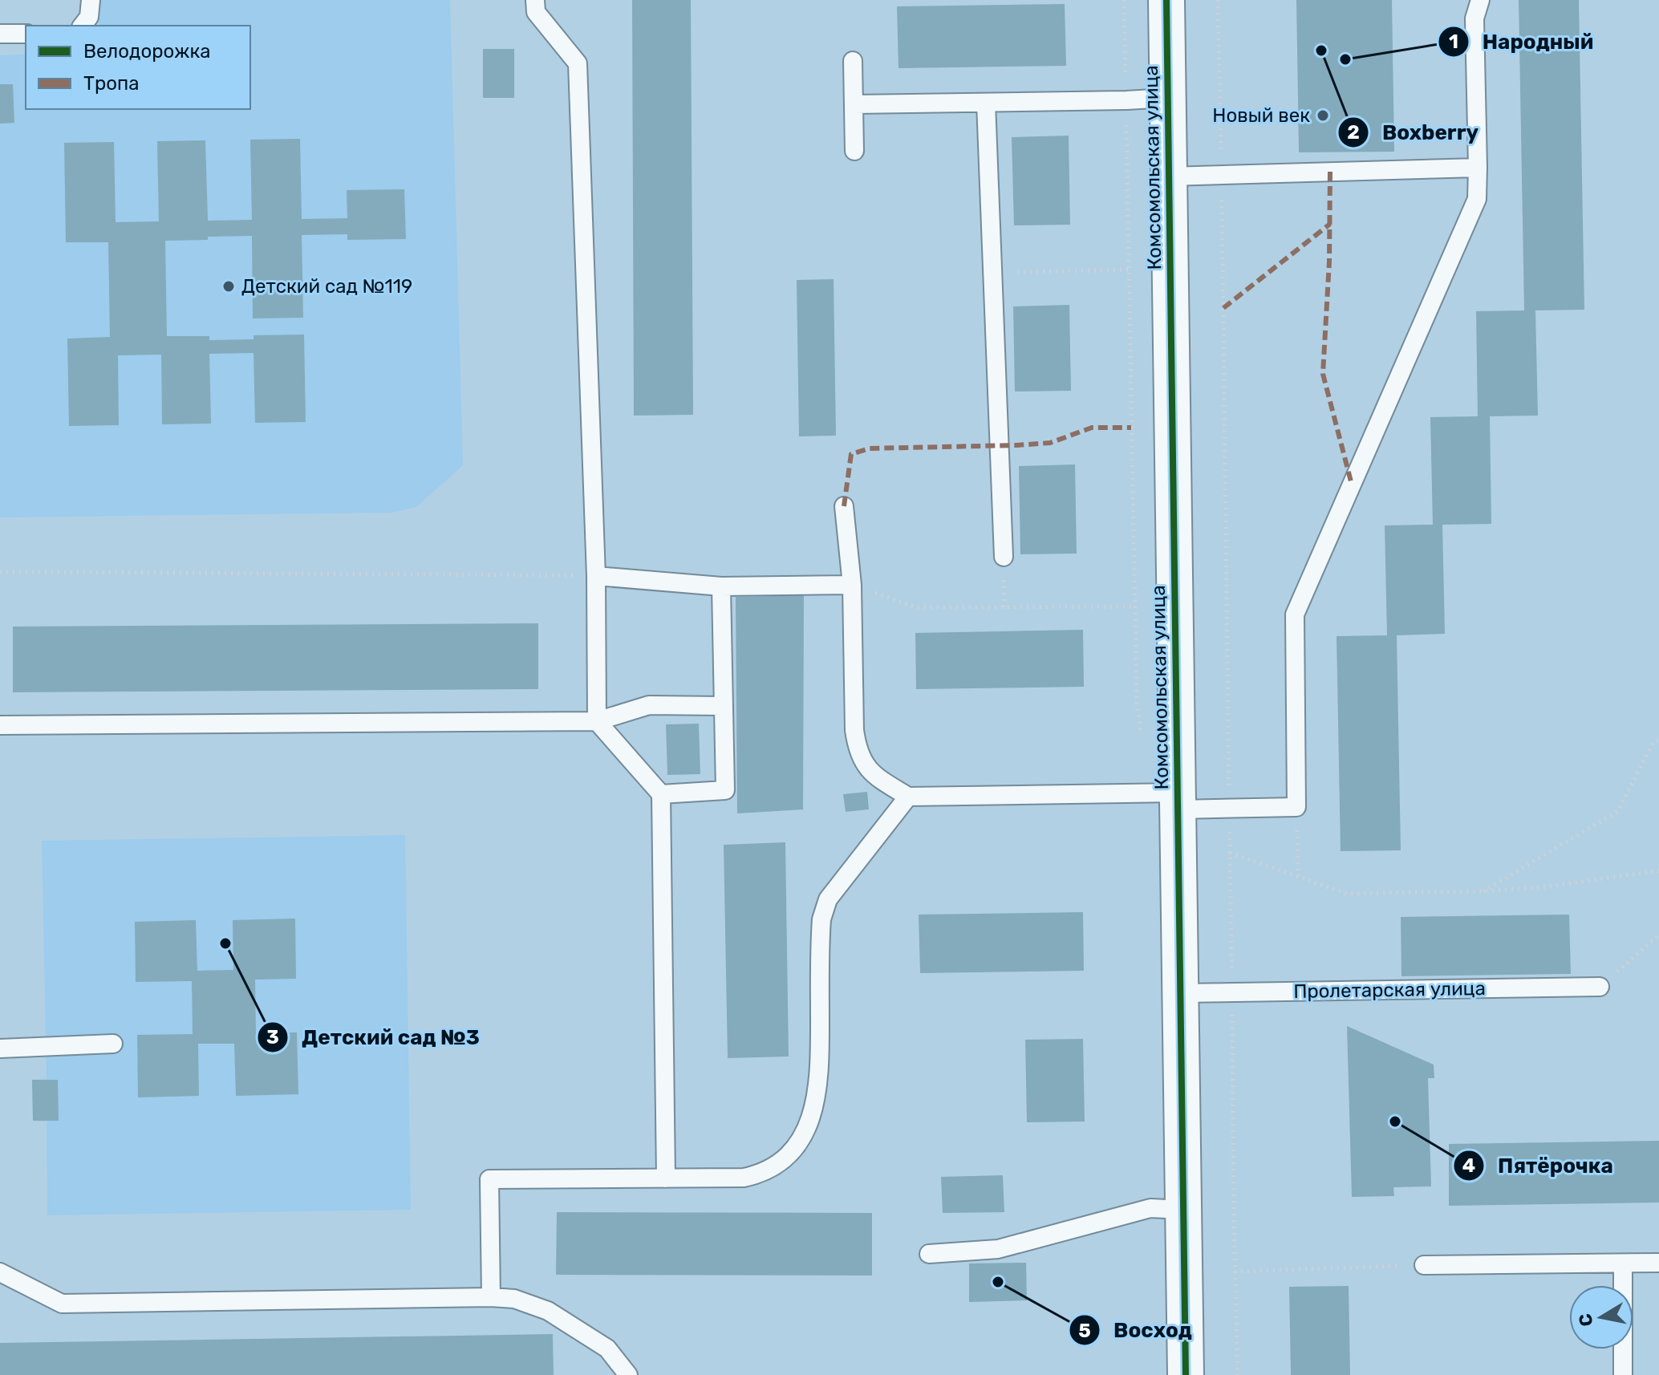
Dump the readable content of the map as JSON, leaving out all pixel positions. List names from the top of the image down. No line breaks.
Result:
{"streets":{"street":["Комсомольская улица"],"lane":["Пролетарская улица"]},"crossings":[["Комсомольская улица","Пролетарская улица"]],"places":["Boxberry","Народный","Новый век","Детский сад №119","Детский сад №3","Пятёрочка","Восход"],"legend":["Велодорожка","Тропа"],"north":"left"}
